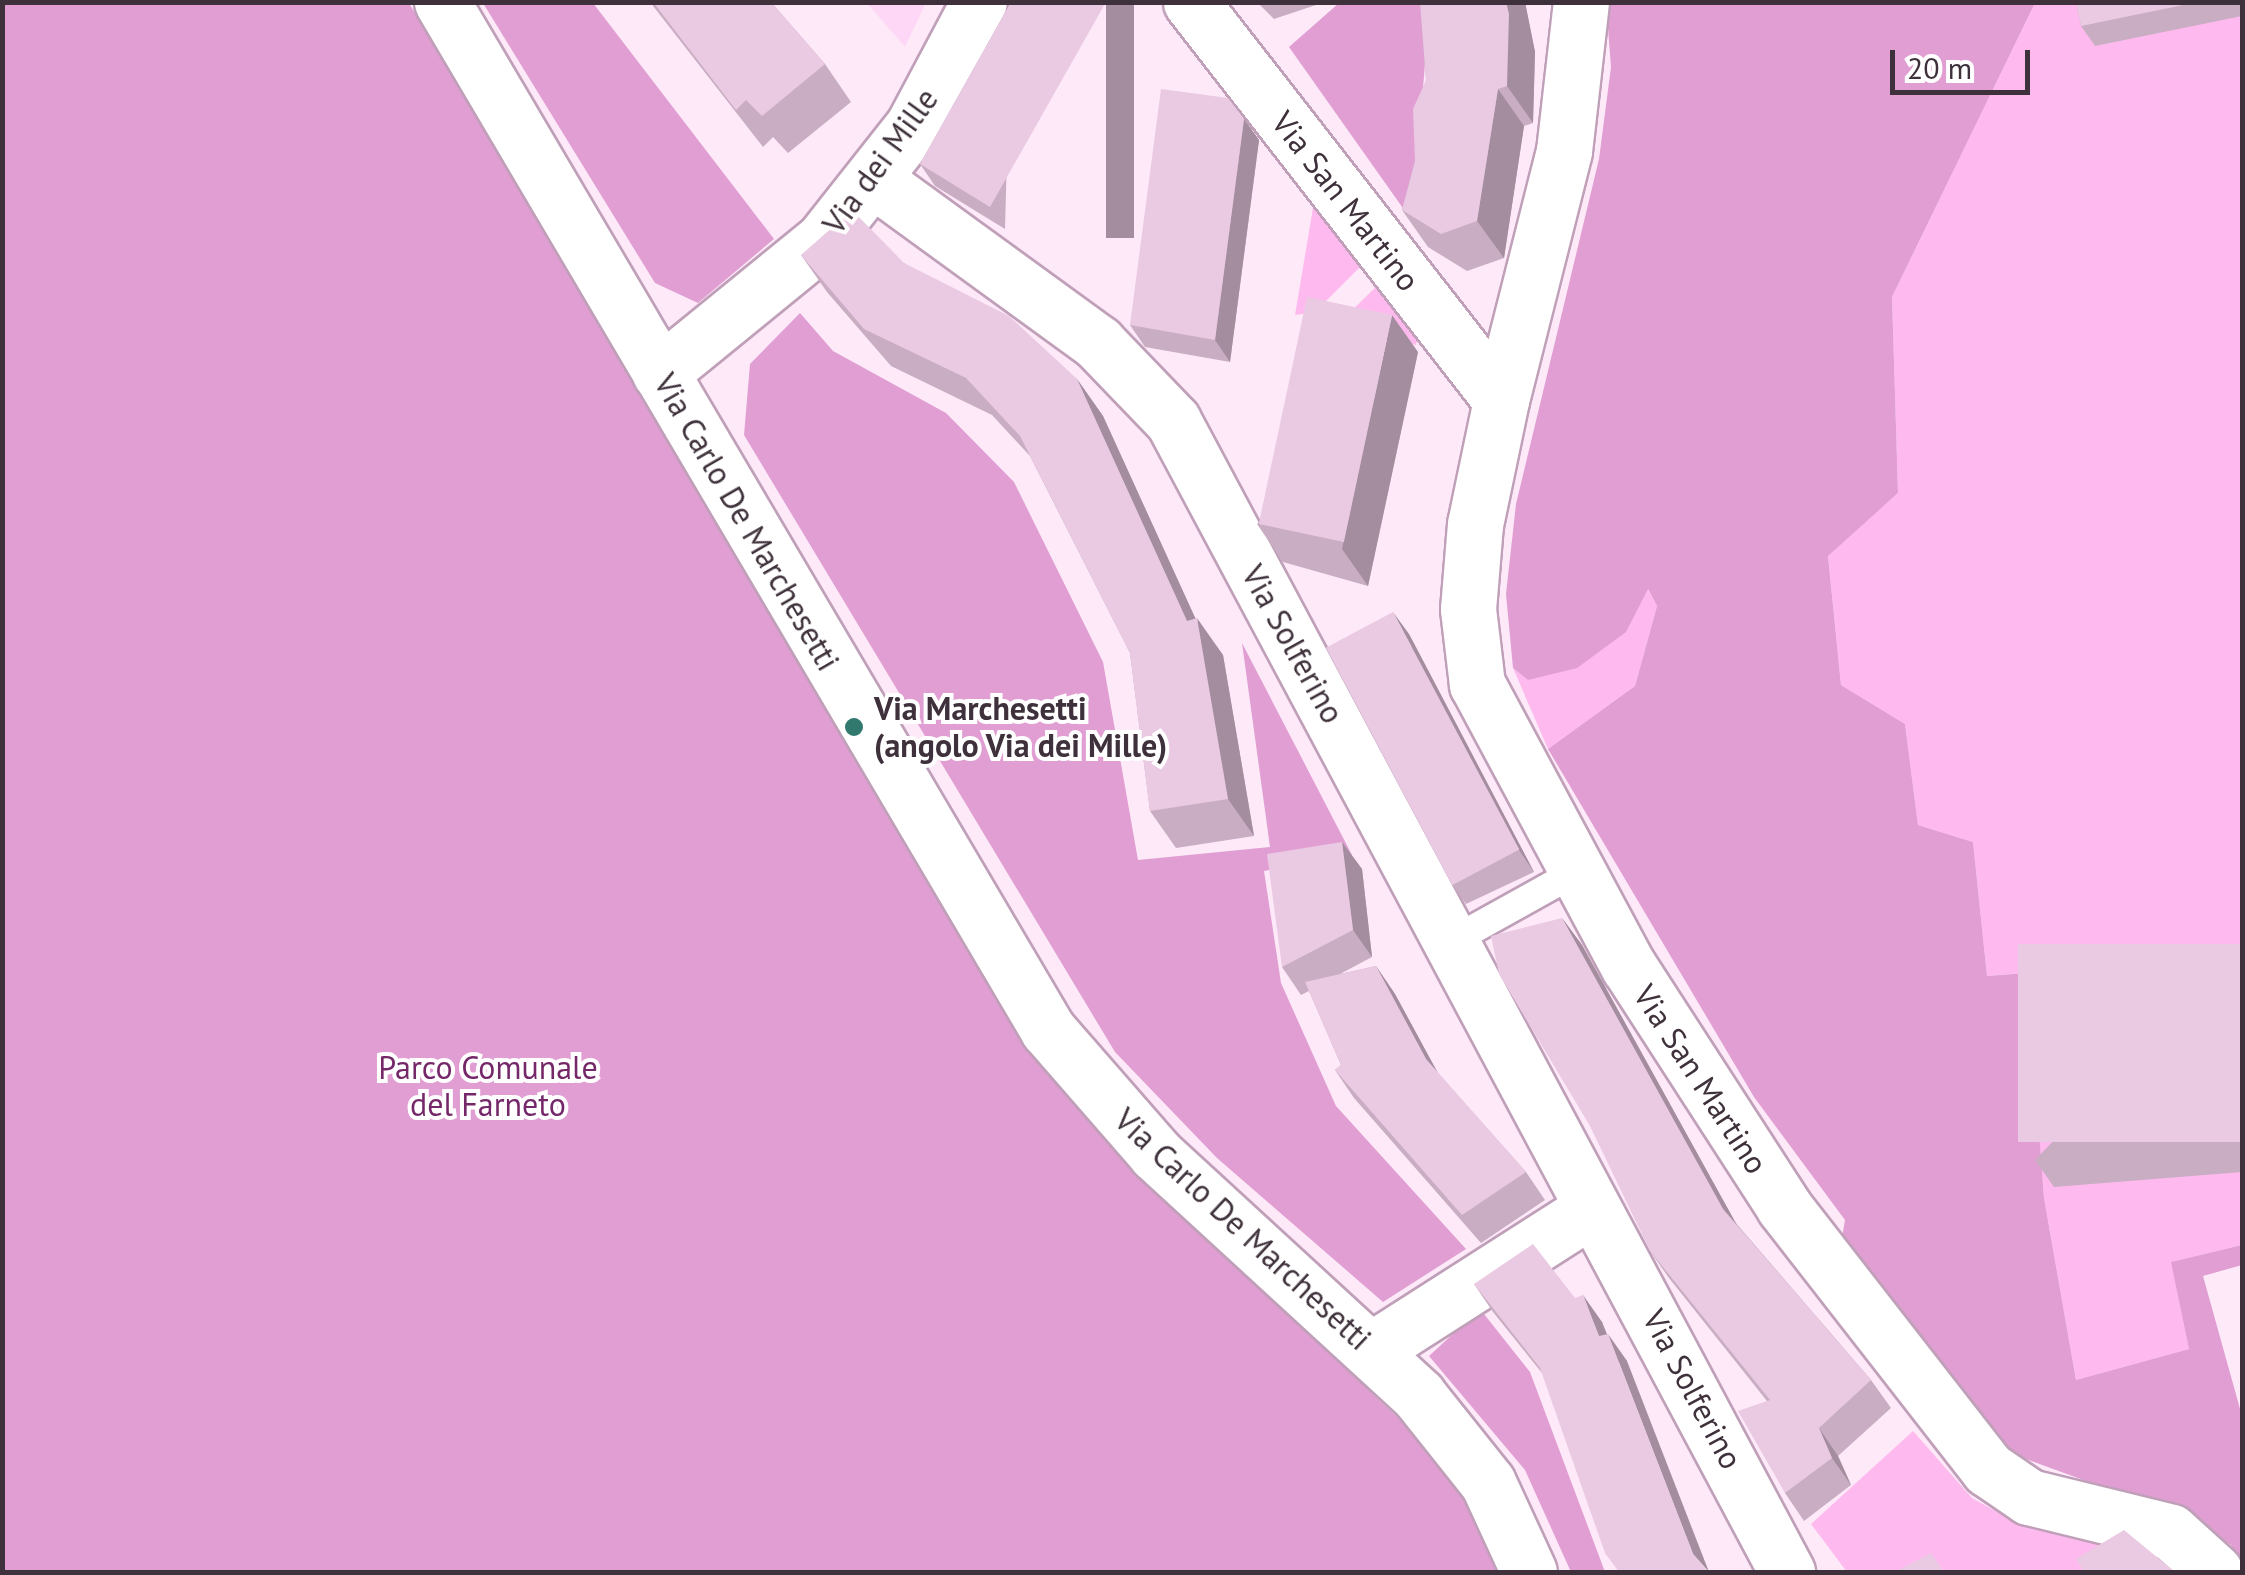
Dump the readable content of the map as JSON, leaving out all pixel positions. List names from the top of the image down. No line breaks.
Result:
{"streets":{"street":["Via dei Mille","Via San Martino","Via Carlo De Marchesetti","Via Solferino"]},"crossings":[["Via dei Mille","Via Carlo De Marchesetti"],["Via dei Mille","Via Solferino"]],"parks":["Parco Comunale del Farneto"],"places":["Via Marchesetti (angolo Via dei Mille)"],"scale_bar":"20 m"}
